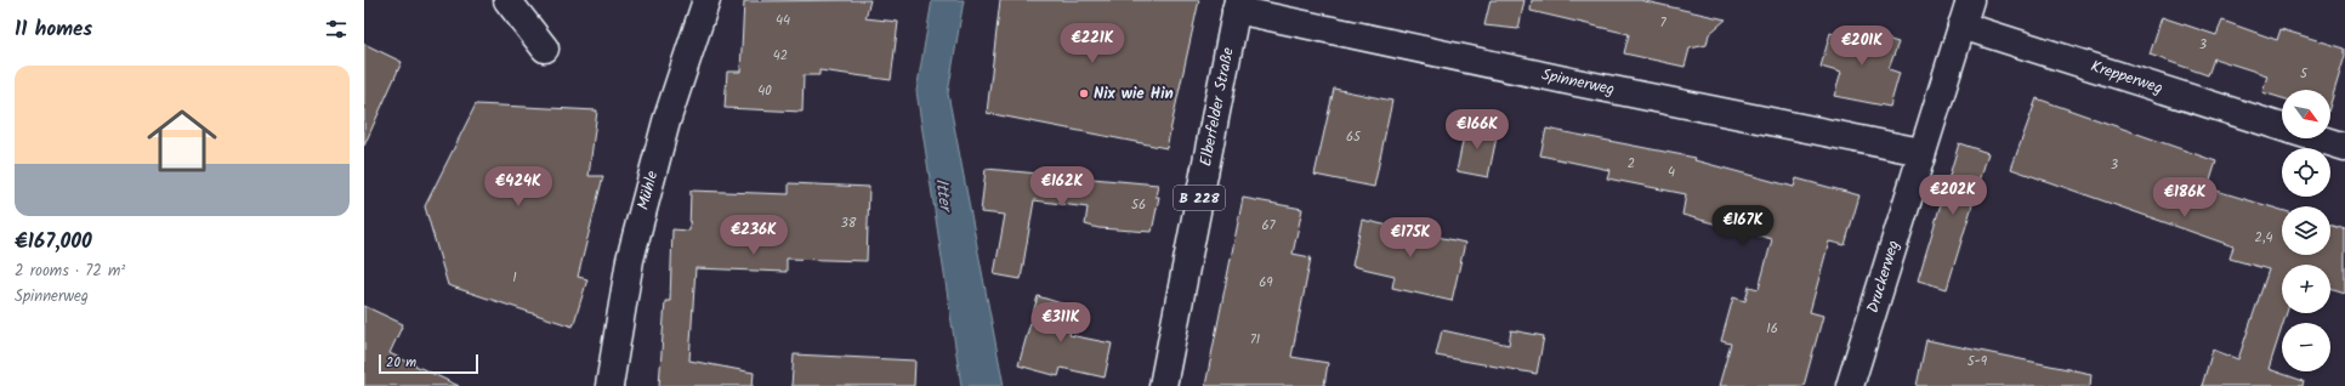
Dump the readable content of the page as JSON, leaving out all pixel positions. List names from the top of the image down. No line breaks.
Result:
{"streets":{"street":["Krepperweg","Spinnerweg","Elberfelder Straße","Mühle","B 228","Druckerweg"]},"crossings":[["Krepperweg","Druckerweg"],["Spinnerweg","Elberfelder Straße"],["Spinnerweg","Druckerweg"]],"water":["Itter"],"places":["Nix wie Hin"],"house_numbers":["44","7","3","42","5","40","65","2","3","4","56","38","67","2,4","1","69","16","71","5-9"],"scale_bar":"20 m","north":"bottom right","page":{"heading":"11 homes","price":["€221K","€201K","€166K","€424K","€162K","€202K","€186K","€167K","€236K","€175K","€311K"],"list":[{"name":"€167,000","note":"2 rooms · 72 m² · Spinnerweg"}],"map_buttons":["+","−"],"scale":"20 m"}}
